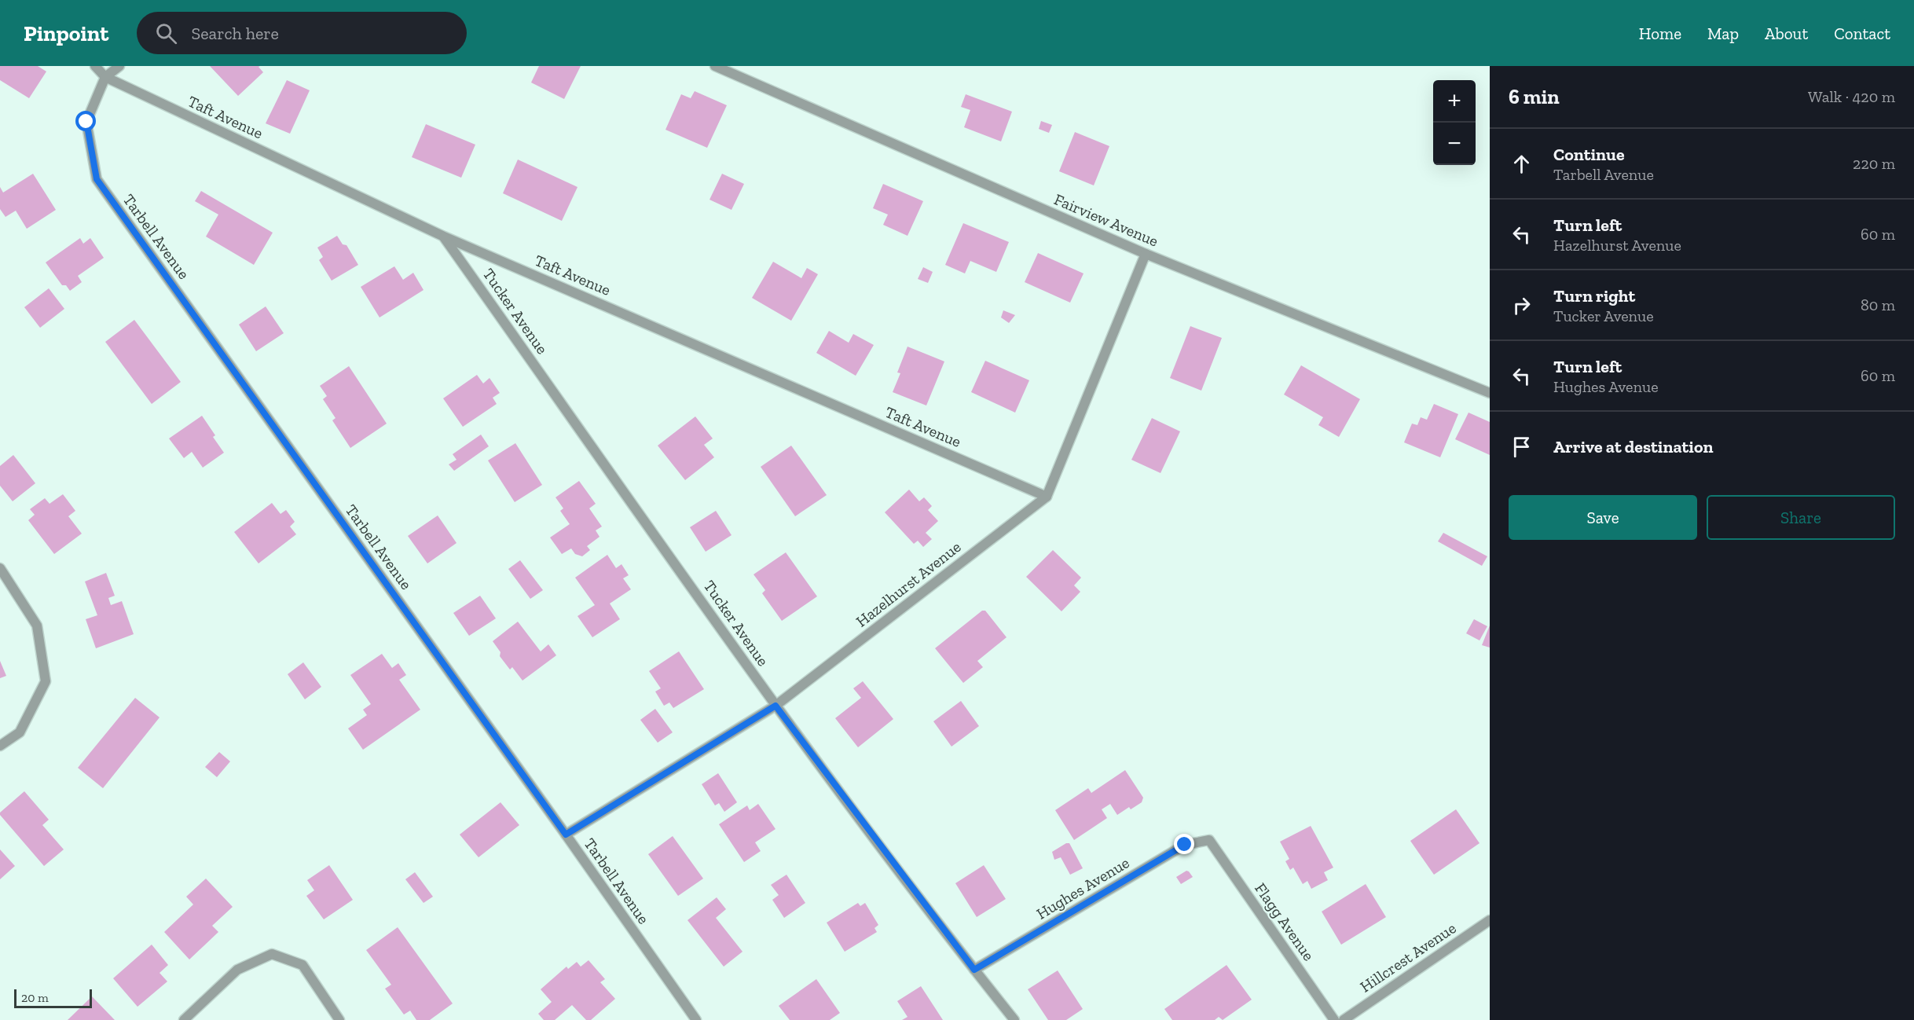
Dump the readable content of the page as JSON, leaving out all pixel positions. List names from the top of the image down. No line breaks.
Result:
{"streets":{"street":["Taft Avenue","Fairview Avenue","Tarbell Avenue","Tucker Avenue","Hazelhurst Avenue","Hughes Avenue","Flagg Avenue","Hillcrest Avenue"]},"crossings":[["Taft Avenue","Tarbell Avenue"],["Taft Avenue","Tucker Avenue"],["Taft Avenue","Hazelhurst Avenue"],["Tarbell Avenue","Hazelhurst Avenue"],["Tucker Avenue","Hazelhurst Avenue"],["Tucker Avenue","Hughes Avenue"],["Hughes Avenue","Flagg Avenue"]],"scale_bar":"20 m","page":{"header":"Pinpoint","search":"Search here","nav":["Home","Map","About","Contact"],"heading":["6 min","Walk · 420 m"],"map_buttons":["+","−"],"list":[["Continue","Tarbell Avenue","220 m"],["Turn left","Hazelhurst Avenue","60 m"],["Turn right","Tucker Avenue","80 m"],["Turn left","Hughes Avenue","60 m"],"Arrive at destination"],"buttons":["Save","Share"],"scale":"20 m"}}
